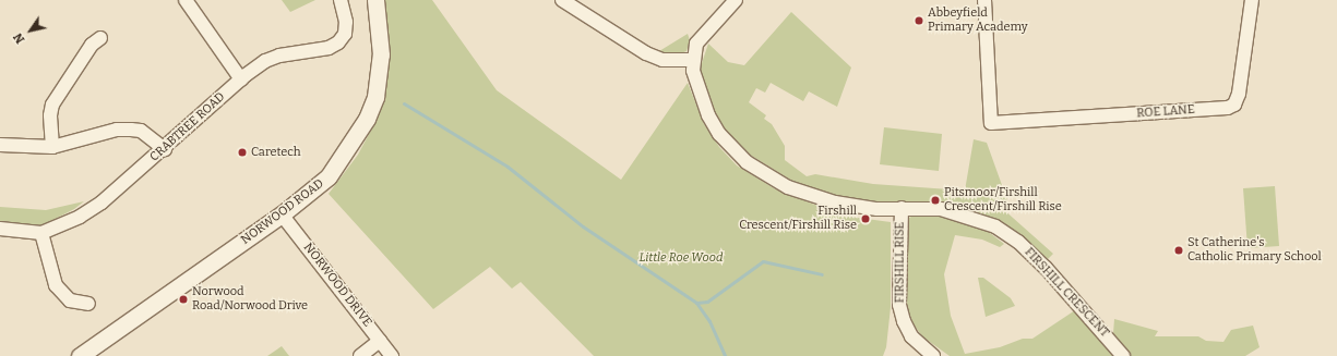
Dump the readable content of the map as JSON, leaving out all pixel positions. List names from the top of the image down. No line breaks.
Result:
{"streets":{"street":["ROE LANE","CRABTREE ROAD","NORWOOD ROAD","FIRSHILL RISE","NORWOOD DRIVE","FIRSHILL CRESCENT"]},"crossings":[["NORWOOD ROAD","NORWOOD DRIVE"],["FIRSHILL RISE","FIRSHILL CRESCENT"]],"parks":["Little Roe Wood"],"places":["Abbeyfield Primary Academy","Caretech","Pitsmoor/Firshill Crescent/Firshill Rise","Firshill Crescent/Firshill Rise","St Catherine's Catholic Primary School","Norwood Road/Norwood Drive"],"north":"bottom left"}
